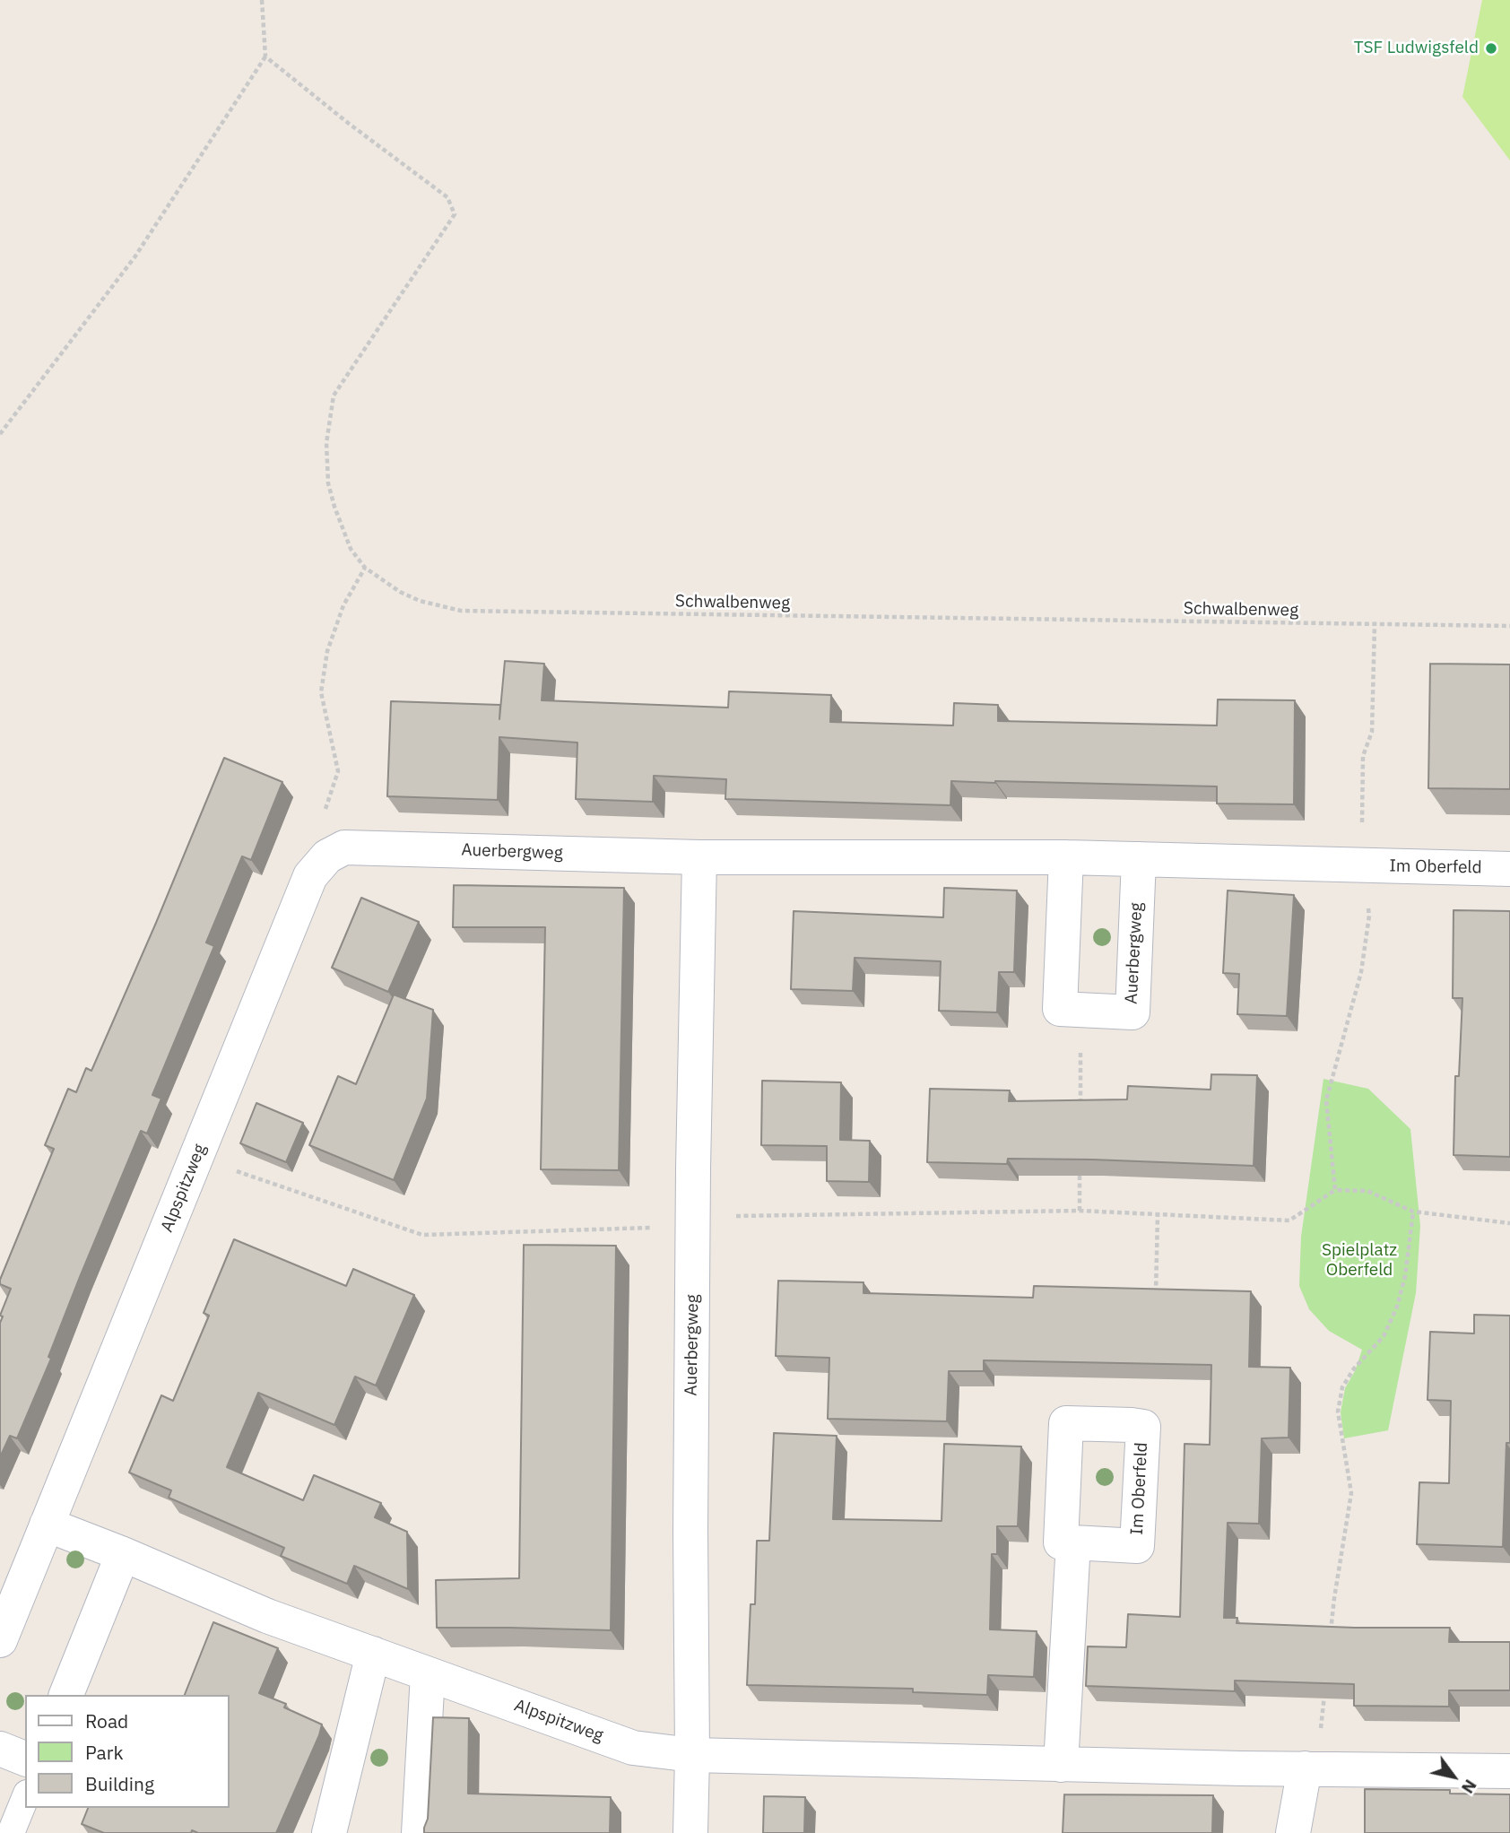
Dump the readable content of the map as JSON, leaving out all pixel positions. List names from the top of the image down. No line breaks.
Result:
{"streets":{"street":["Auerbergweg","Im Oberfeld","Alpspitzweg"],"path":["Schwalbenweg"]},"crossings":[["Auerbergweg","Im Oberfeld"],["Auerbergweg","Alpspitzweg"]],"parks":["Spielplatz Oberfeld"],"places":["TSF Ludwigsfeld"],"legend":["Road","Park","Building"],"north":"bottom right"}
